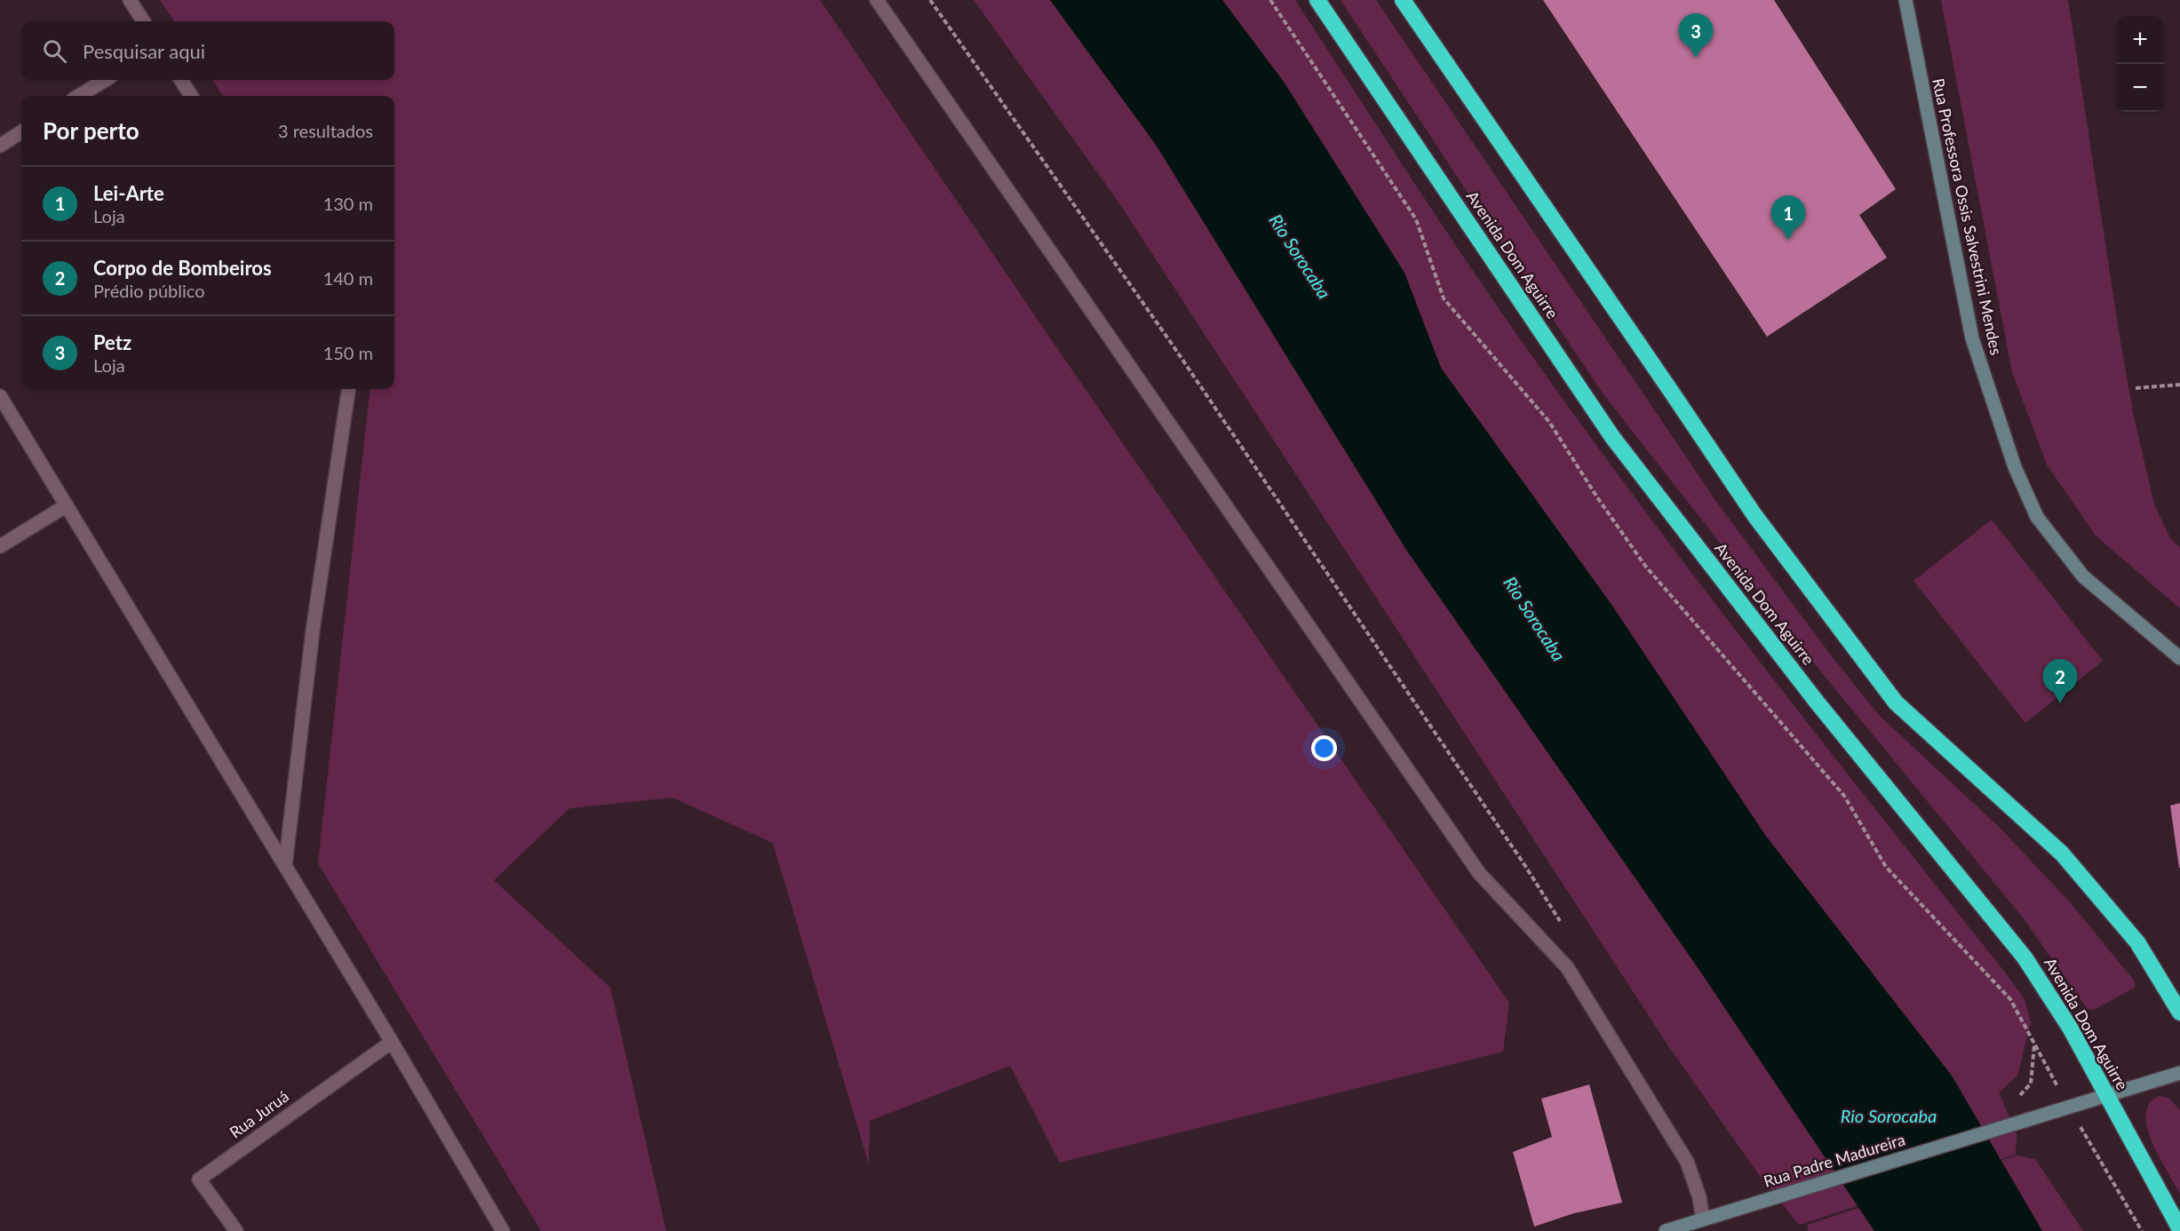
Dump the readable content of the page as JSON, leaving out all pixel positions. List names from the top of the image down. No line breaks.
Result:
{"streets":{"highway":["Avenida Dom Aguirre"],"main road":["Rua Professora Ossis Salvestrini Mendes","Rua Padre Madureira"],"lane":["Rua Juruá"]},"crossings":[["Avenida Dom Aguirre","Rua Padre Madureira"]],"water":["Rio Sorocaba"],"page":{"pins":["3","1","2"],"map_buttons":["+","−"],"search":"Pesquisar aqui","heading":["Por perto","3 resultados"],"list":[{"mark":"1","name":"Lei-Arte","note":"Loja","value":"130 m"},{"mark":"2","name":"Corpo de Bombeiros","note":"Prédio público","value":"140 m"},{"mark":"3","name":"Petz","note":"Loja","value":"150 m"}]}}
